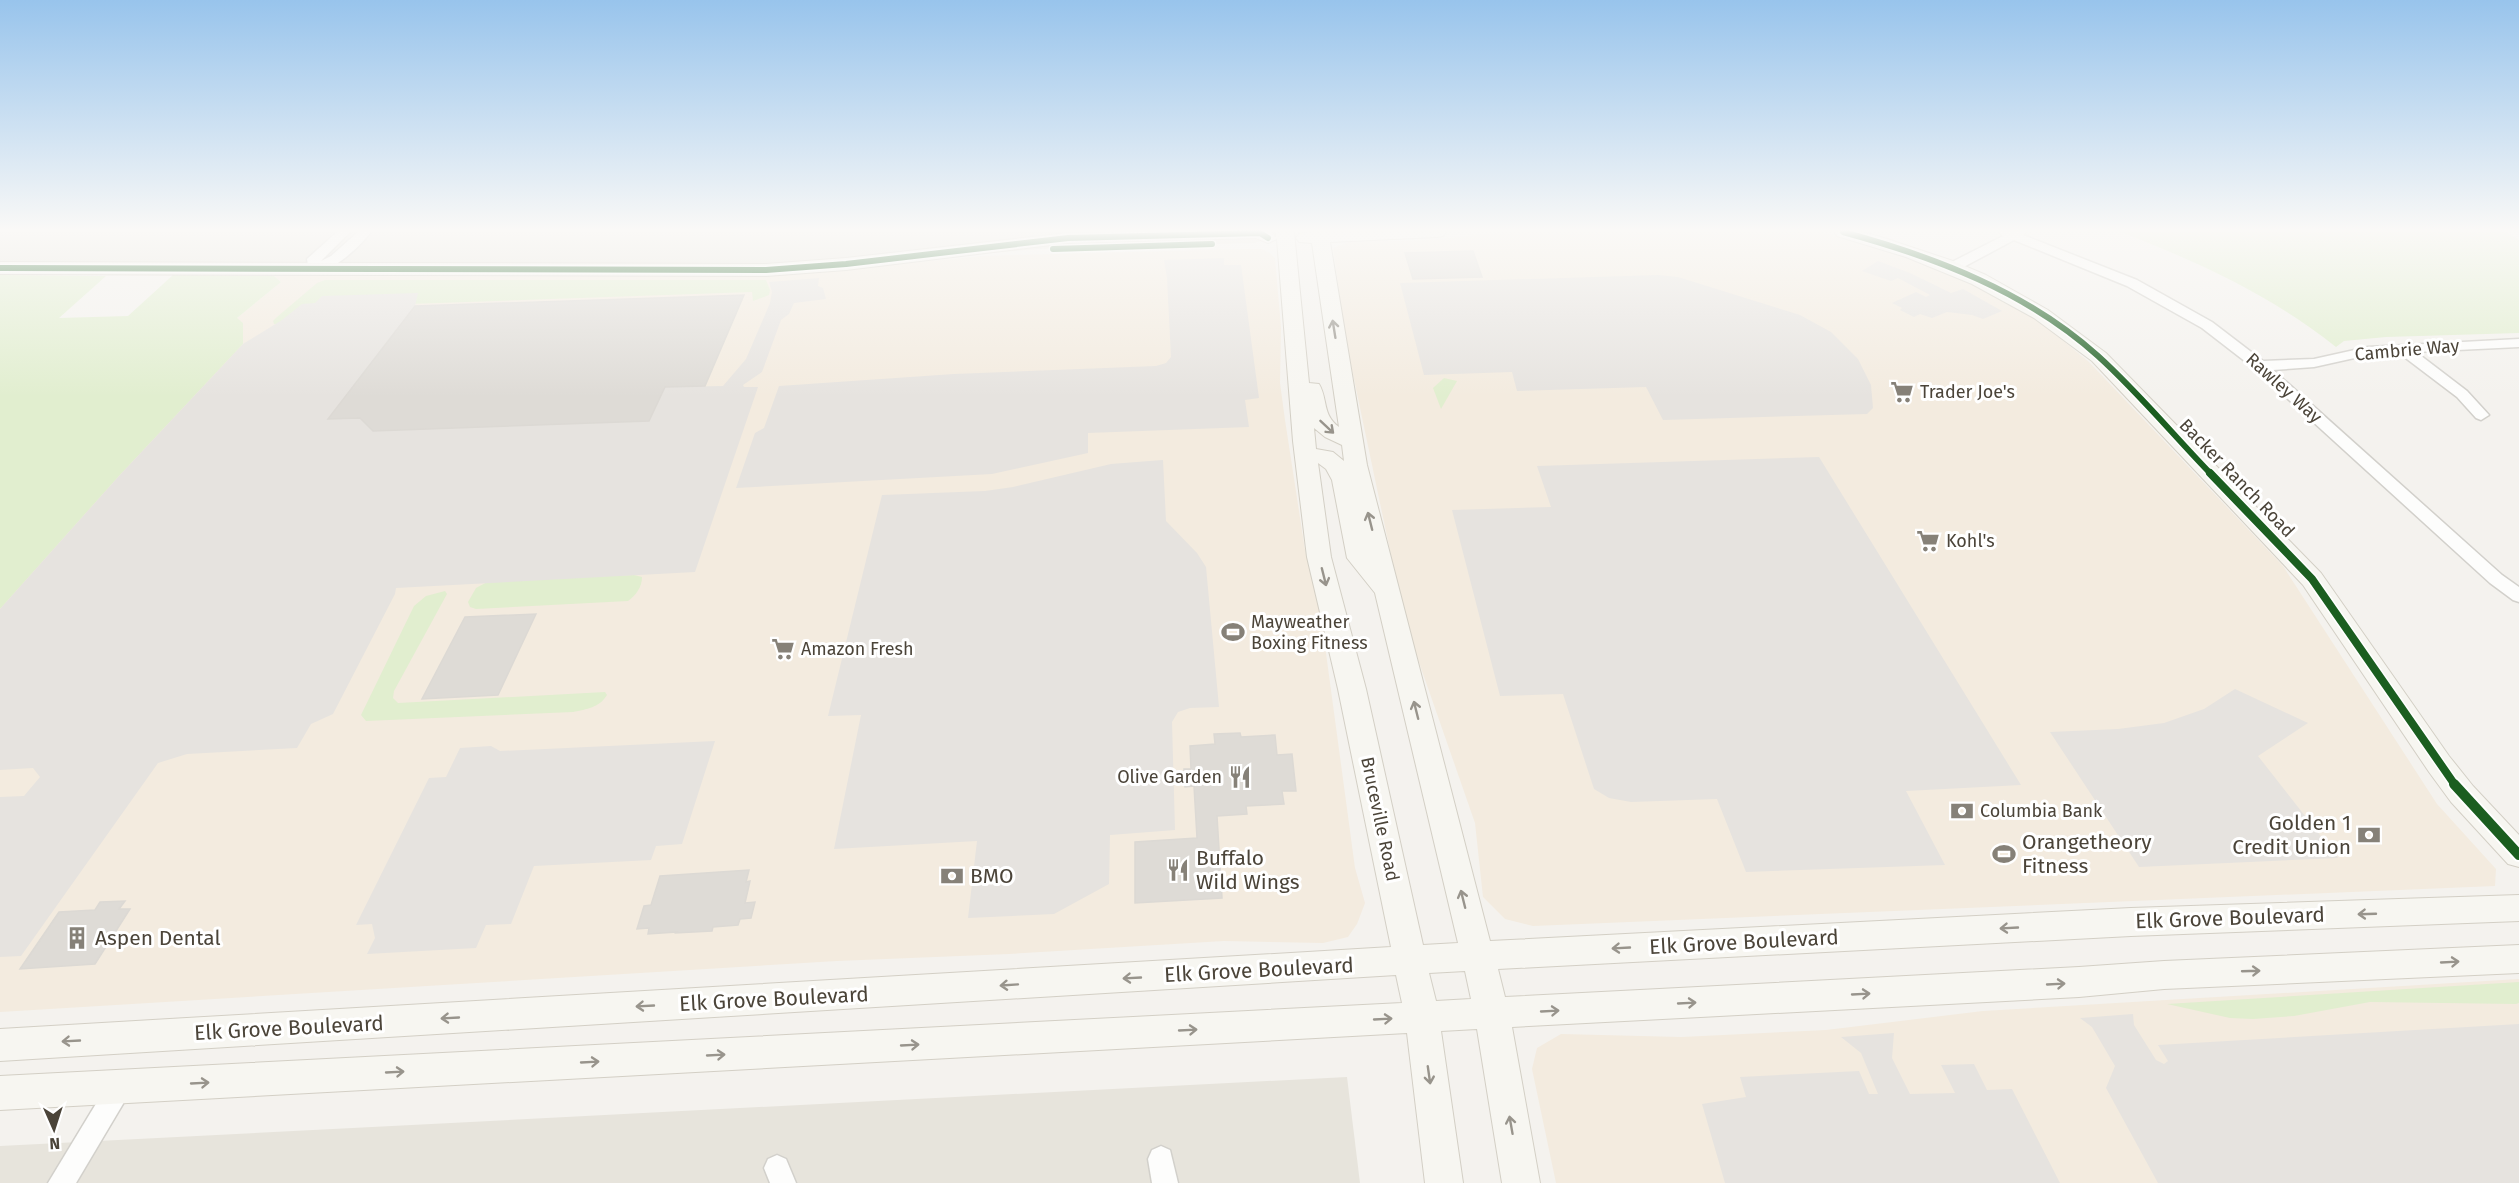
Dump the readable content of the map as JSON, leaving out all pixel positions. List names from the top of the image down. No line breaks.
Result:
{"streets":{"main road":["Backer Ranch Road","Bruceville Road","Elk Grove Boulevard"],"street":["Cambrie Way","Rawley Way"]},"crossings":[["Cambrie Way","Rawley Way"],["Bruceville Road","Elk Grove Boulevard"]],"places":{"supermarket":["Trader Joe's","Kohl's","Amazon Fresh"],"sports":["Mayweather Boxing Fitness","Orangetheory Fitness"],"restaurant":["Olive Garden","Buffalo Wild Wings"],"bank":["Columbia Bank","Golden 1 Credit Union","BMO"],"building":["Aspen Dental"]},"north":"bottom"}
